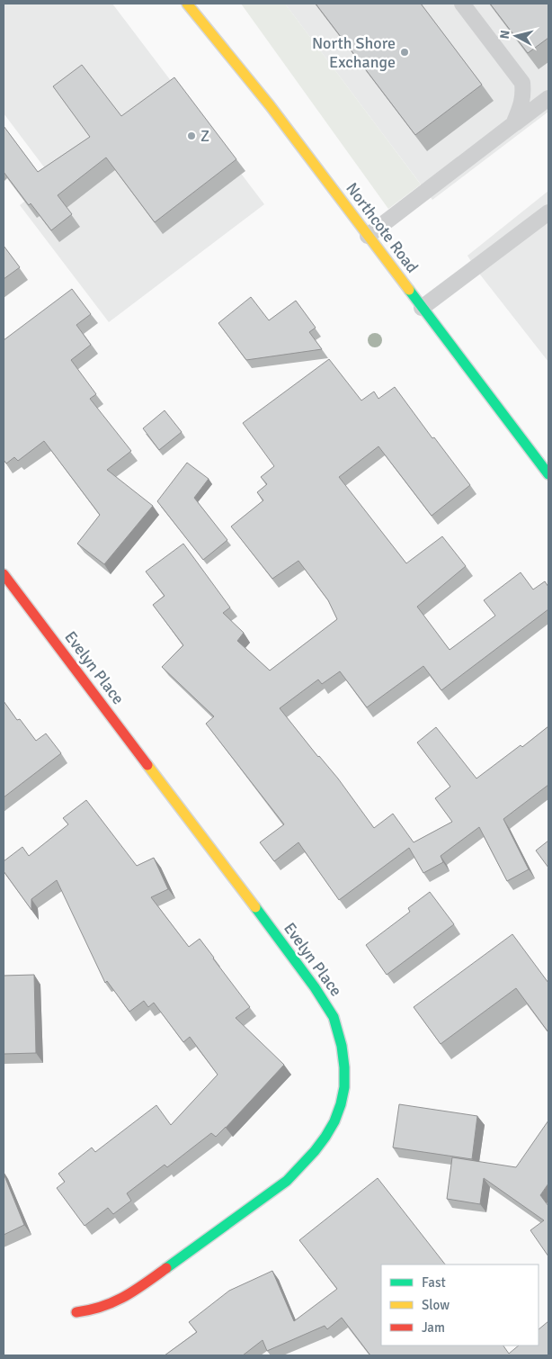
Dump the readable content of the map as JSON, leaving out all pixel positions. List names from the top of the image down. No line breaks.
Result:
{"streets":{"street":["Northcote Road","Evelyn Place"]},"places":["North Shore Exchange","Z"],"legend":["Fast","Slow","Jam"],"north":"left"}
